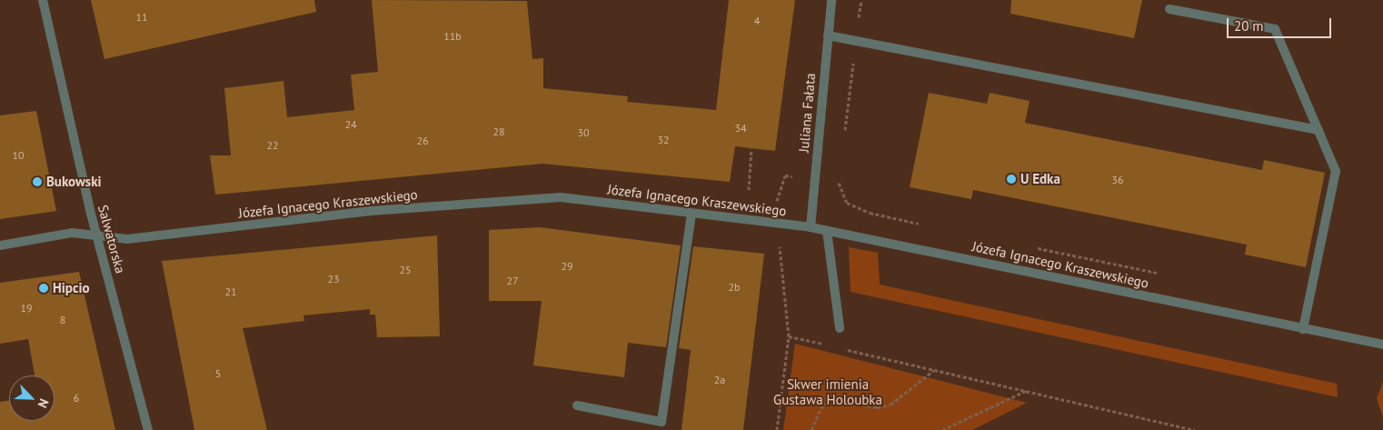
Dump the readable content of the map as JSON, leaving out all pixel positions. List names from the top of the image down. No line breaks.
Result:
{"streets":{"street":["Juliana Fałata","Józefa Ignacego Kraszewskiego","Salwatorska"]},"crossings":[["Juliana Fałata","Józefa Ignacego Kraszewskiego"],["Józefa Ignacego Kraszewskiego","Salwatorska"]],"parks":["Skwer imienia Gustawa Holoubka"],"places":["U Edka","Bukowski","Hipcio"],"house_numbers":["11","4","11b","24","34","28","30","32","26","22","10","36","29","25","23","27","2b","21","19","8","5","2a","6"],"scale_bar":"20 m","north":"bottom right"}
